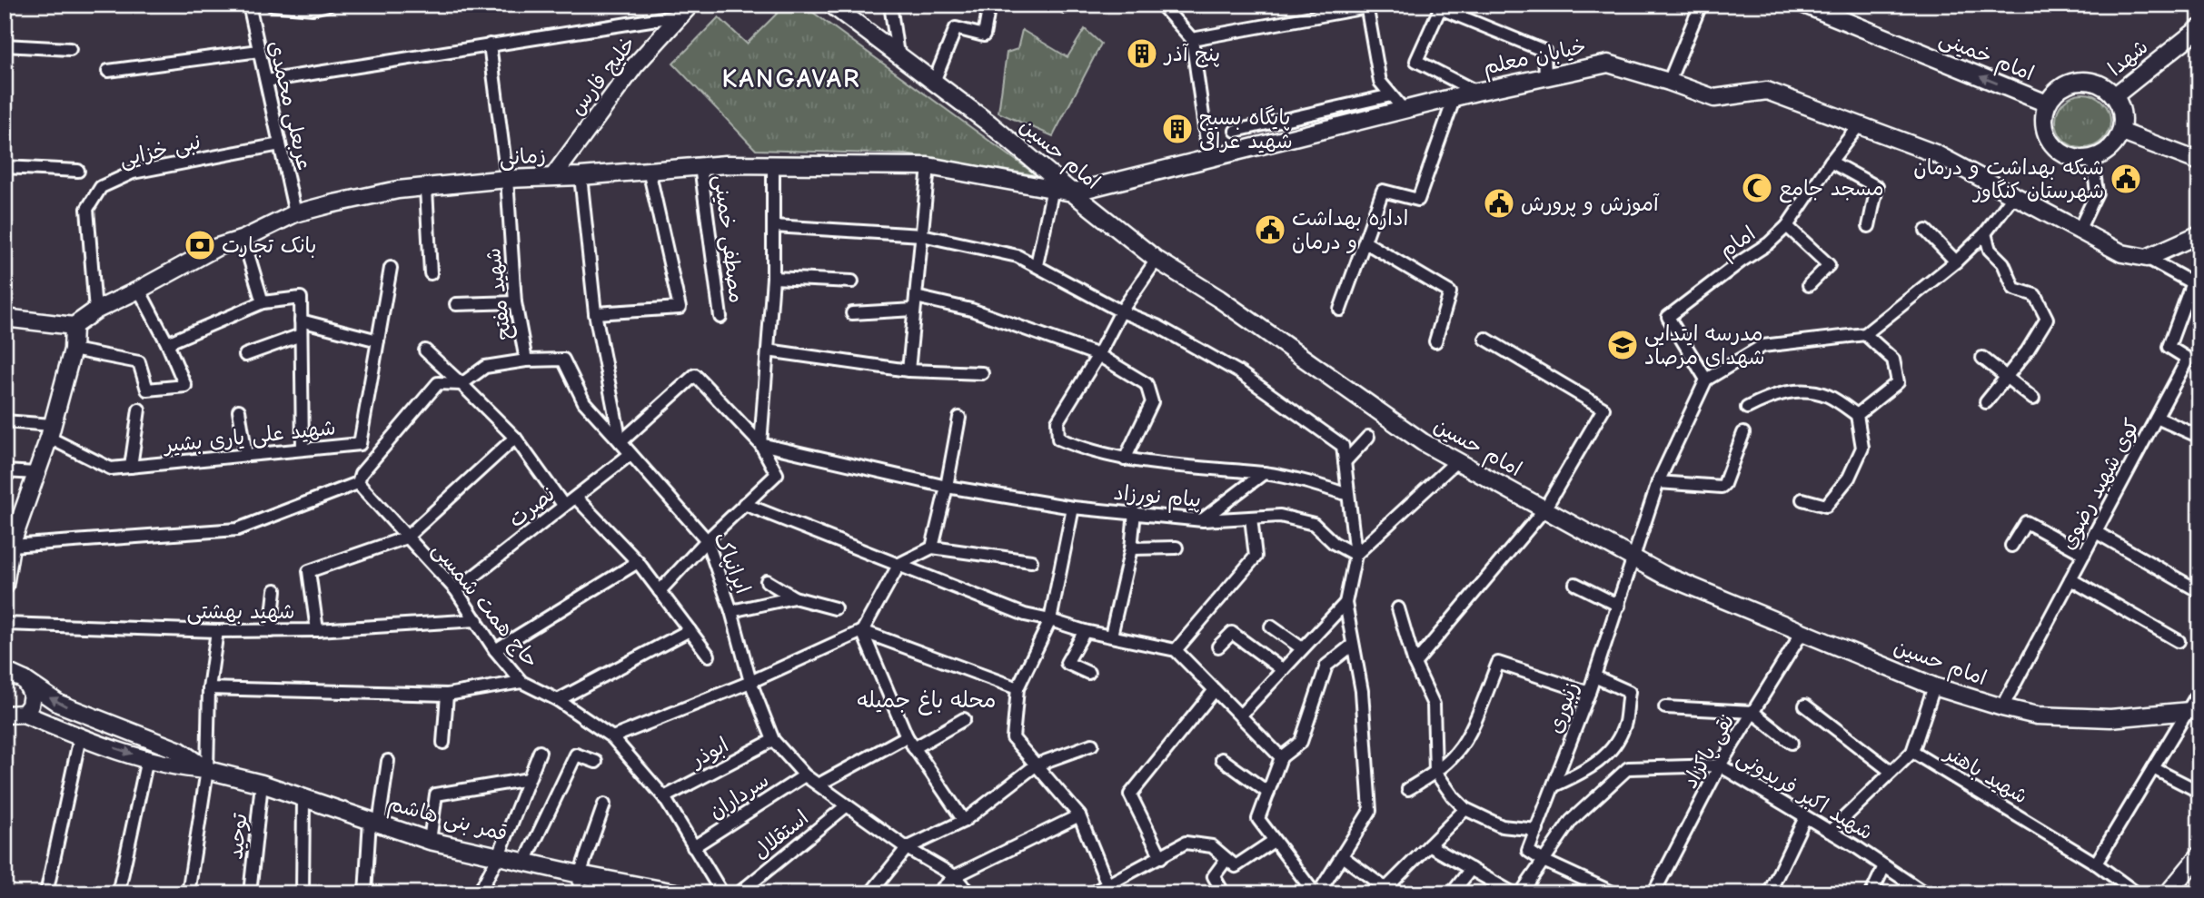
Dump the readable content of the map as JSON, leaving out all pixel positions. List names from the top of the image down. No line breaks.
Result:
{"streets":{"street":["امام خمینی","خیابان معلم","شهدا","خلیج فارس","عربعلی محمدی","نبی خزایی","امام حسین","زمانی","مصطفی خمینی","امام","شهید مفتح","شهید علی یاری بشیر","کوی شهید رضوی","پیام نورزاد","نصرت","ایرانپاک","حاج همت شمسی","شهید بهشتی","زنبوری","نقی پاکزاد","ابوذر","شهید باهنر","شهید اکبر فریدونی","سرداران","قمر بنی هاشم","استقلال","توحید"]},"crossings":[["امام خمینی","شهدا"],["خیابان معلم","امام حسین"],["خیابان معلم","زمانی"],["خیابان معلم","امام"],["خلیج فارس","زمانی"],["عربعلی محمدی","نبی خزایی"],["عربعلی محمدی","زمانی"],["نبی خزایی","زمانی"],["امام حسین","زمانی"],["امام حسین","کوی شهید رضوی"],["امام حسین","زنبوری"],["امام حسین","نقی پاکزاد"],["زمانی","مصطفی خمینی"],["زمانی","شهید مفتح"],["زمانی","ایرانپاک"],["امام","زنبوری"],["نصرت","ایرانپاک"],["نصرت","حاج همت شمسی"],["ایرانپاک","ابوذر"],["ایرانپاک","سرداران"],["ایرانپاک","استقلال"],["حاج همت شمسی","شهید بهشتی"],["حاج همت شمسی","ابوذر"],["حاج همت شمسی","سرداران"],["زنبوری","شهید اکبر فریدونی"],["نقی پاکزاد","شهید اکبر فریدونی"],["قمر بنی هاشم","توحید"]],"one_way":["امام خمینی"],"districts":["KANGAVAR","محله باغ‌ جمیله"],"places":{"building":["پنج آذر","پایگاه بسیج شهید عراقی"],"public building":["شبکه بهداشت و درمان شهرستان کنگاور","آموزش و پرورش","اداره بهداشت و درمان"],"mosque":["مسجد جامع"],"bank":["بانک تجارت"],"school or university":["مدرسه ایتدایی شهدای مرصاد"]}}
